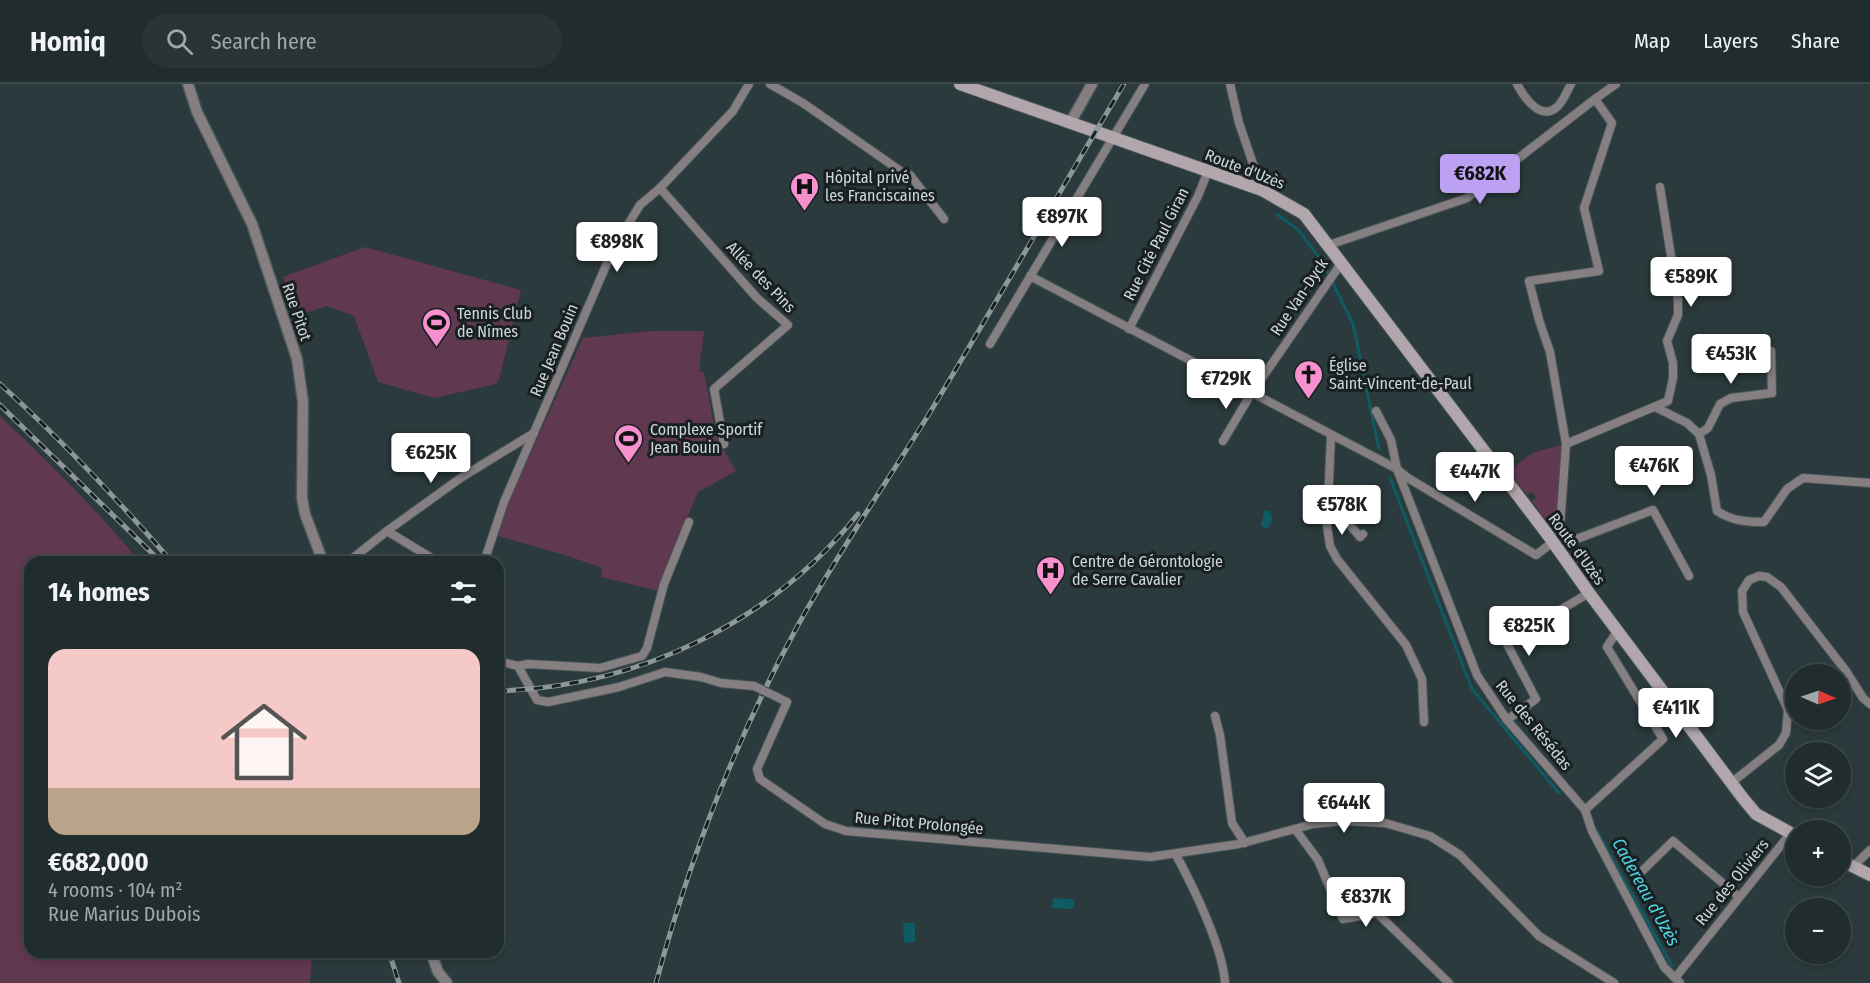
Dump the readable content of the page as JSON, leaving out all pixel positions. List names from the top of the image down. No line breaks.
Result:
{"streets":{"main road":["Route d'Uzès"],"street":["Rue Cité Paul Giran","Allée des Pins","Rue Van-Dyck","Rue Pitot","Rue Jean Bouin","Rue des Résédas","Rue Pitot Prolongée","Rue des Oliviers"]},"crossings":[["Route d'Uzès","Rue Cité Paul Giran"],["Route d'Uzès","Rue Van-Dyck"],["Allée des Pins","Rue Jean Bouin"],["Rue des Résédas","Rue des Oliviers"]],"water":["Cadereau d'Uzès"],"places":{"hospital":["Hôpital privé les Franciscaines","Centre de Gérontologie de Serre Cavalier"],"sports":["Tennis Club de Nîmes","Complexe Sportif Jean Bouin"],"church":["Église Saint-Vincent-de-Paul"]},"north":"right","page":{"header":"Homiq","search":"Search here","nav":["Map","Layers","Share"],"price":["€682K","€897K","€898K","€589K","€453K","€729K","€625K","€476K","€447K","€578K","€825K","€411K","€644K","€837K"],"heading":"14 homes","list":[{"name":"€682,000","note":"4 rooms · 104 m² · Rue Marius Dubois"}],"map_buttons":["+","−"]}}
